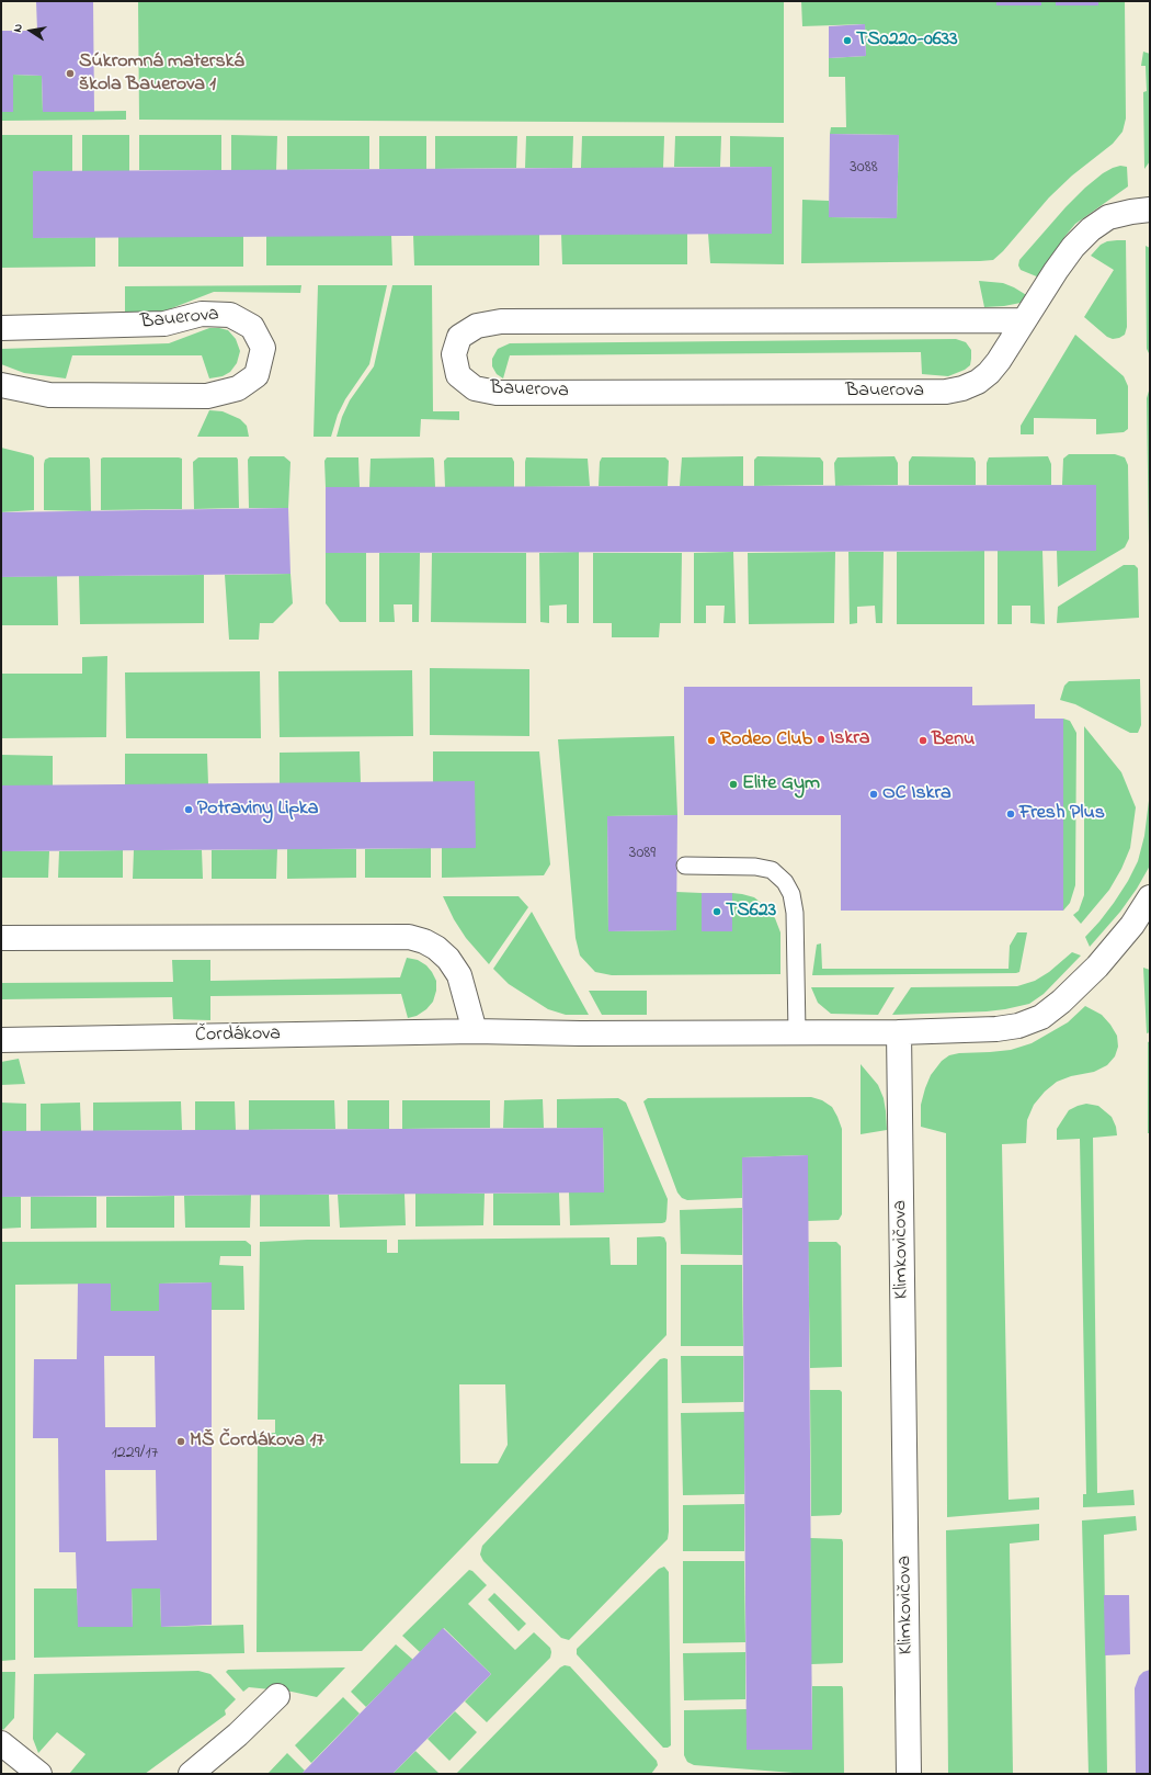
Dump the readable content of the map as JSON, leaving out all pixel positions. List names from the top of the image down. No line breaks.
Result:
{"streets":{"street":["Bauerova","Čordákova","Klimkovičova"]},"crossings":[["Čordákova","Klimkovičova"]],"places":["TS0220-0633","Súkromná materská škola Bauerova 1","Iskra","Rodeo Club","Benu","Elite Gym","OC Iskra","Potraviny Lipka","Fresh Plus","TS623","MŠ Čordákova 17"],"house_numbers":["3088","3089","1229/17"],"north":"left"}
